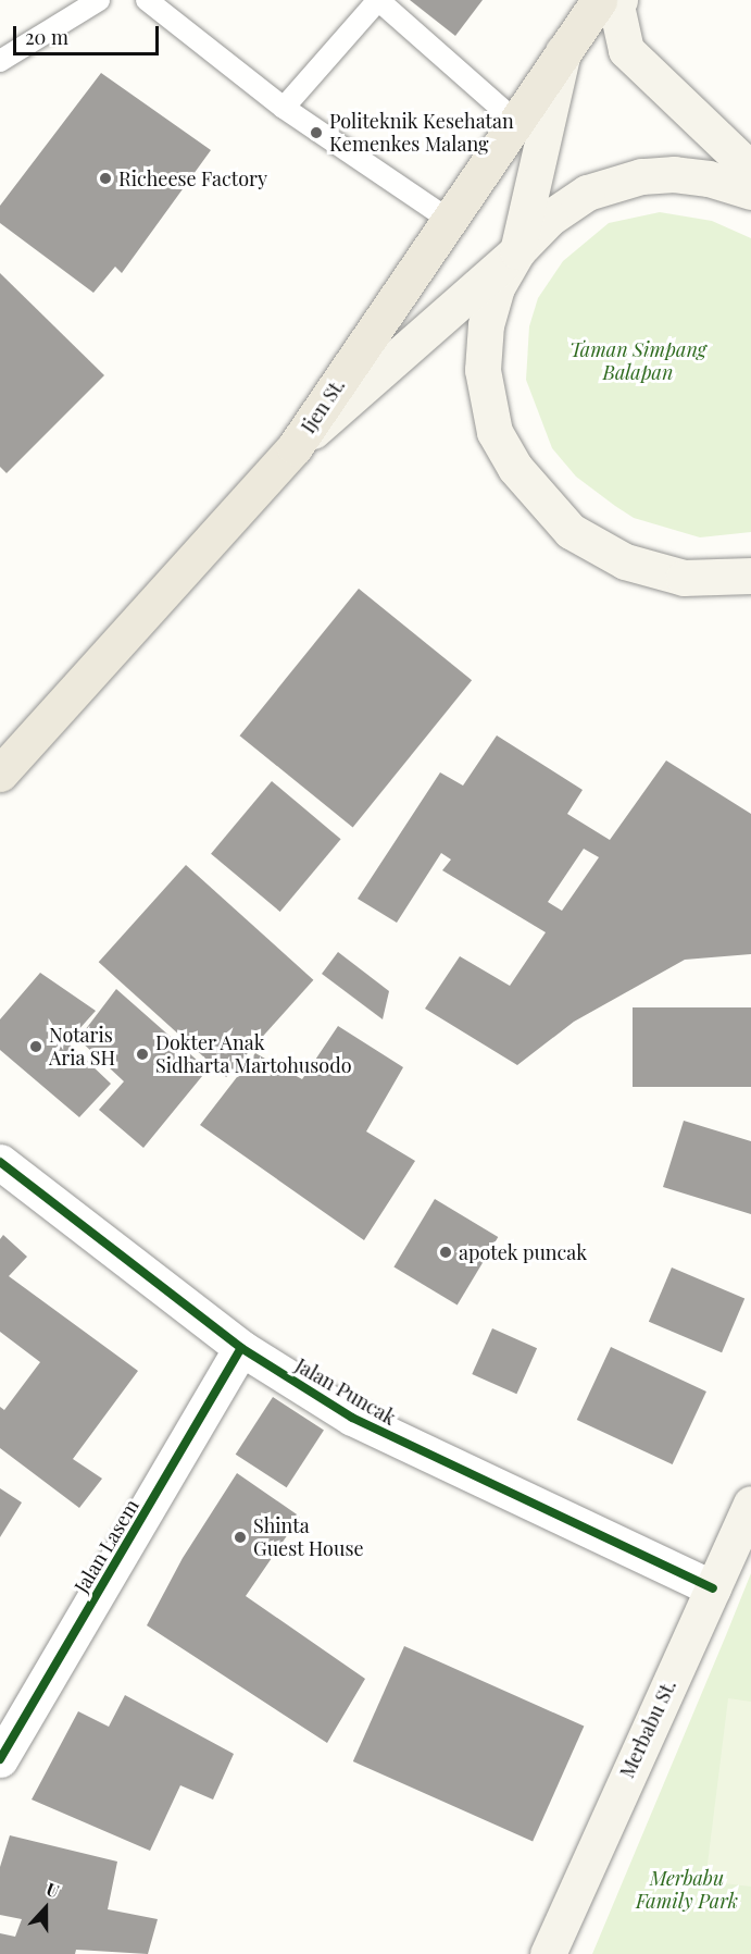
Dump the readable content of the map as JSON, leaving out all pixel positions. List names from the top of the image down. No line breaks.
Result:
{"streets":{"main road":["Ijen St.","Merbabu St."],"street":["Jalan Puncak","Jalan Lasem"]},"crossings":[["Jalan Puncak","Jalan Lasem"],["Jalan Puncak","Merbabu St."]],"parks":["Taman Simpang Balapan","Merbabu Family Park"],"places":["Politeknik Kesehatan Kemenkes Malang","Richeese Factory","Notaris Aria SH","Dokter Anak Sidharta Martohusodo","apotek puncak","Shinta Guest House"],"scale_bar":"20 m","north":"top"}
